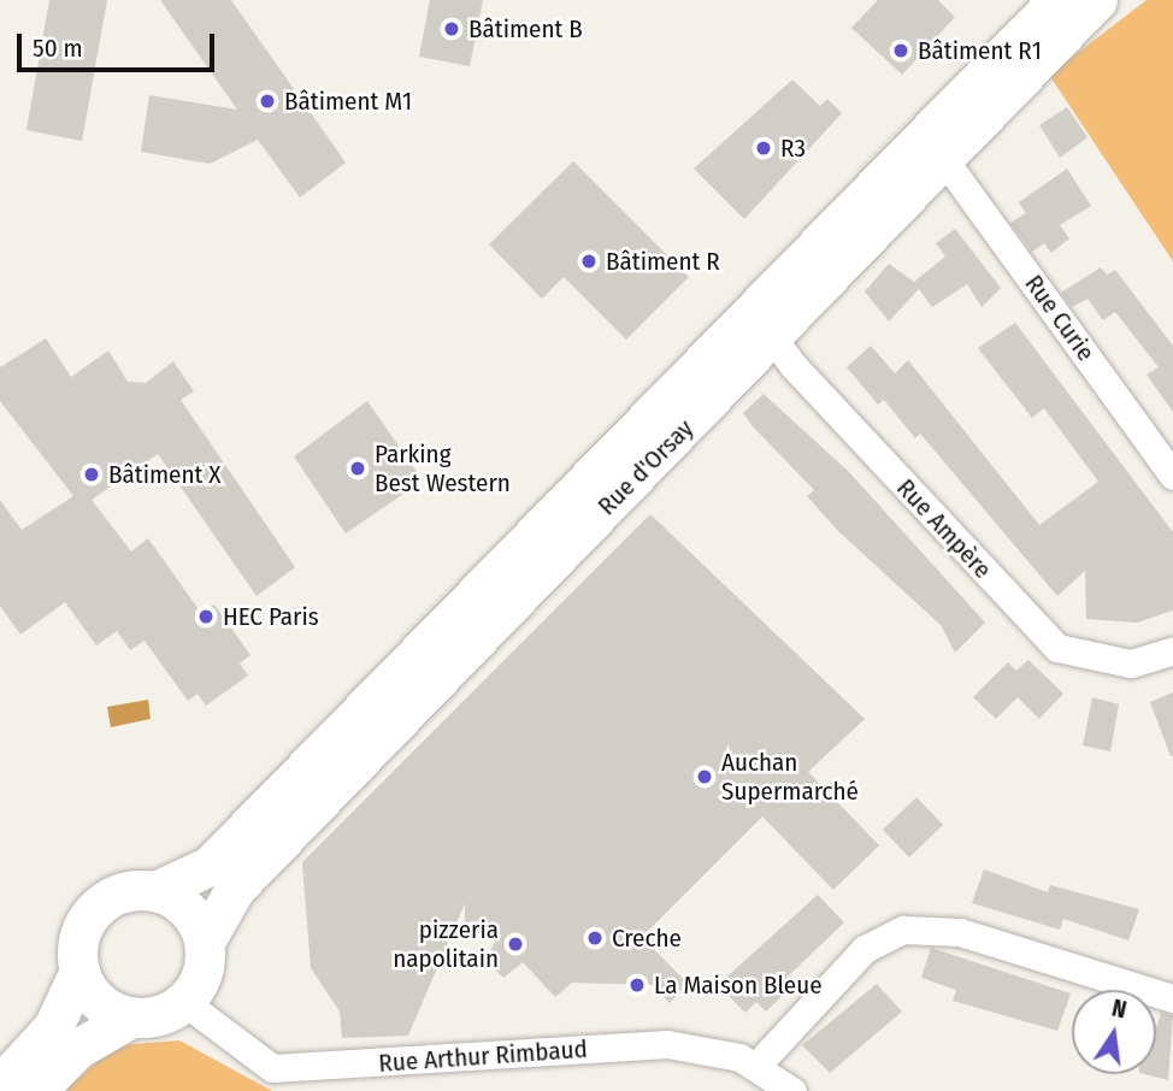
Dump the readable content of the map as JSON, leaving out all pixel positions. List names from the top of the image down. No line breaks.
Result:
{"streets":{"main road":["Rue d'Orsay"],"street":["Rue Curie","Rue Ampère","Rue Arthur Rimbaud"]},"crossings":[["Rue Curie","Rue d'Orsay"],["Rue d'Orsay","Rue Ampère"],["Rue d'Orsay","Rue Arthur Rimbaud"]],"places":["Bâtiment B","Bâtiment R1","Bâtiment M1","R3","Bâtiment R","Parking Best Western","Bâtiment X","HEC Paris","Auchan Supermarché","Creche","pizzeria napolitain","La Maison Bleue"],"scale_bar":"50 m","north":"top"}
